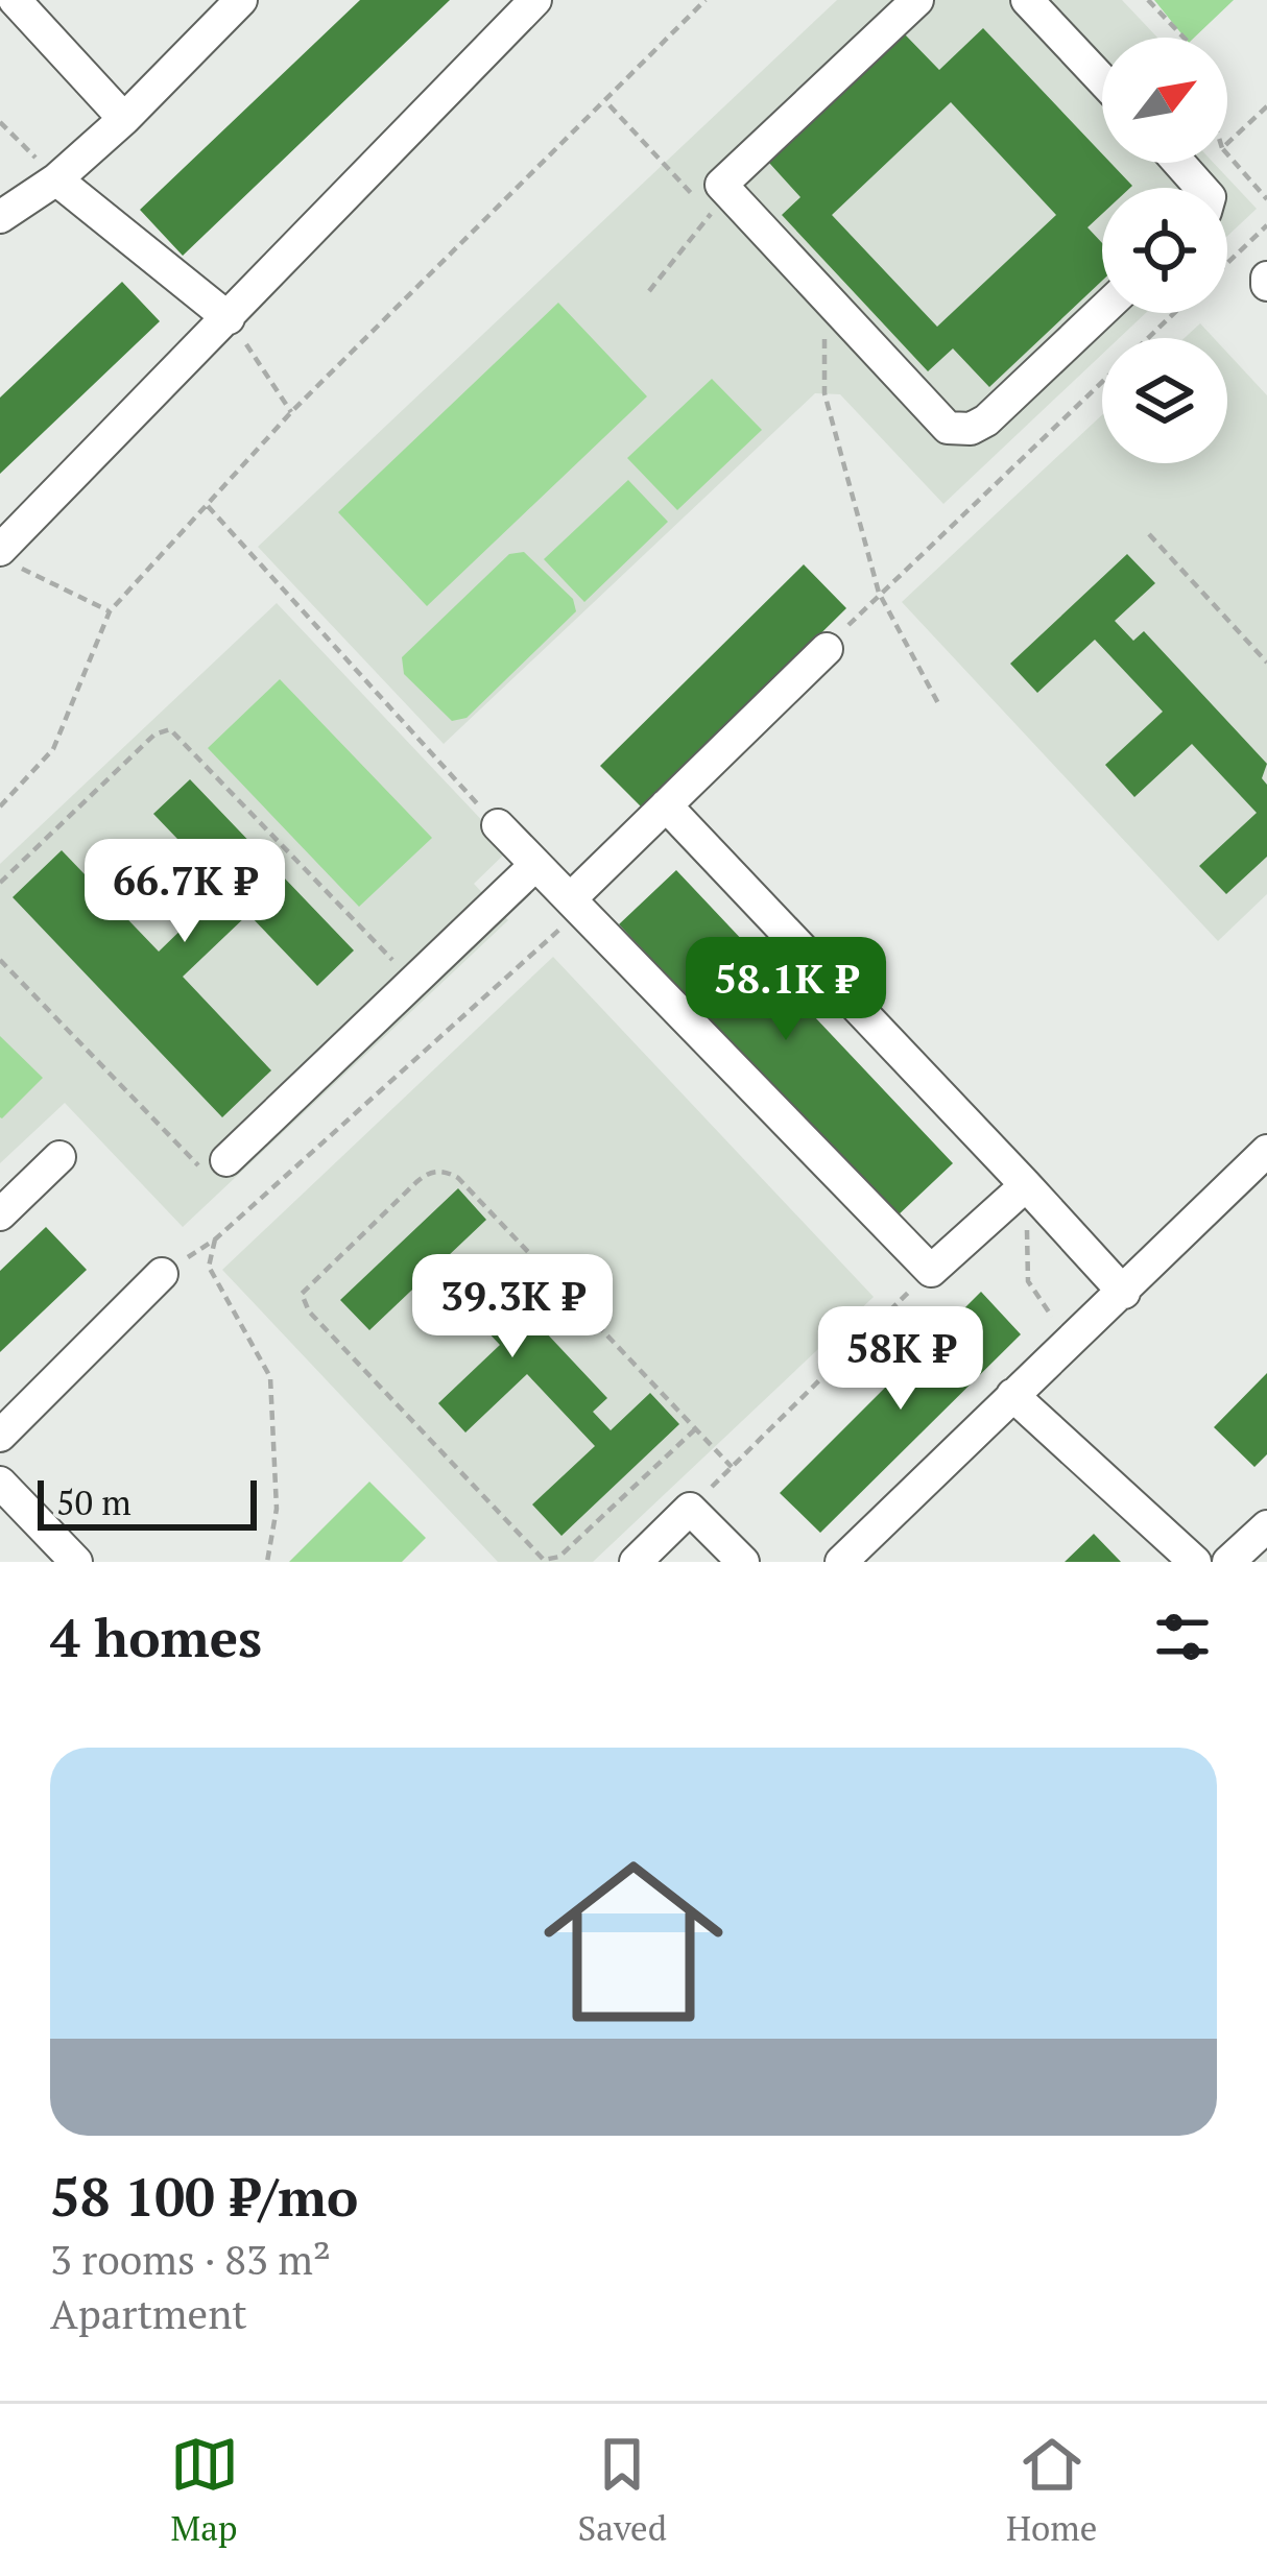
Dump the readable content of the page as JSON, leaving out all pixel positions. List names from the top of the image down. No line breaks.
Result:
{"scale_bar":"50 m","north":"top right","page":{"price":["66.7K ₽","58.1K ₽","39.3K ₽","58K ₽"],"scale":"50 m","heading":"4 homes","list":[{"name":"58 100 ₽/mo","note":"3 rooms · 83 m² · Apartment"}],"tabs":["Map","Saved","Home"]}}
